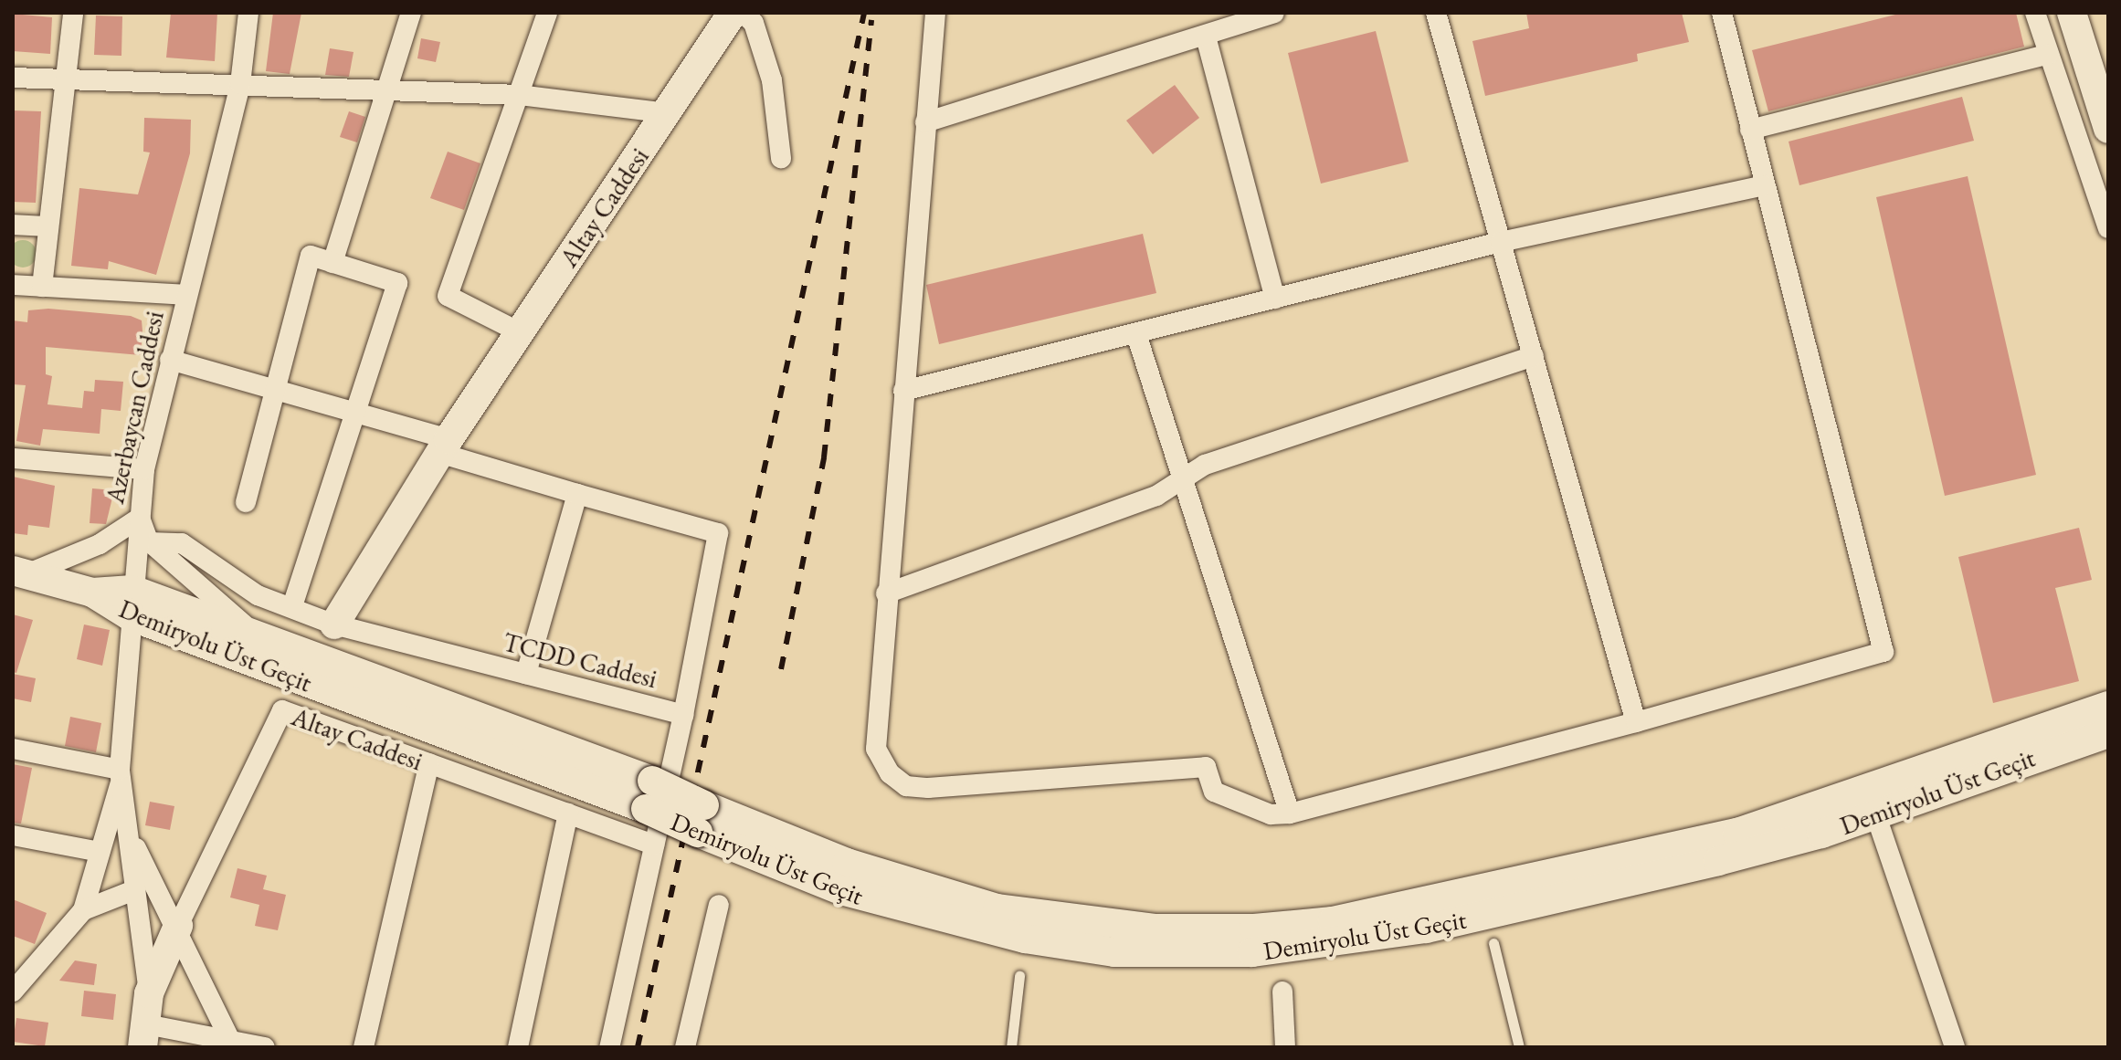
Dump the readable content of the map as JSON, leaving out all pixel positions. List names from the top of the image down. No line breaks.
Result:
{"streets":{"main road":["Altay Caddesi","Demiryolu Üst Geçit"],"street":["Azerbaycan Caddesi","TCDD Caddesi"]},"crossings":[["Altay Caddesi","Azerbaycan Caddesi"],["Altay Caddesi","TCDD Caddesi"],["Azerbaycan Caddesi","Demiryolu Üst Geçit"]]}
